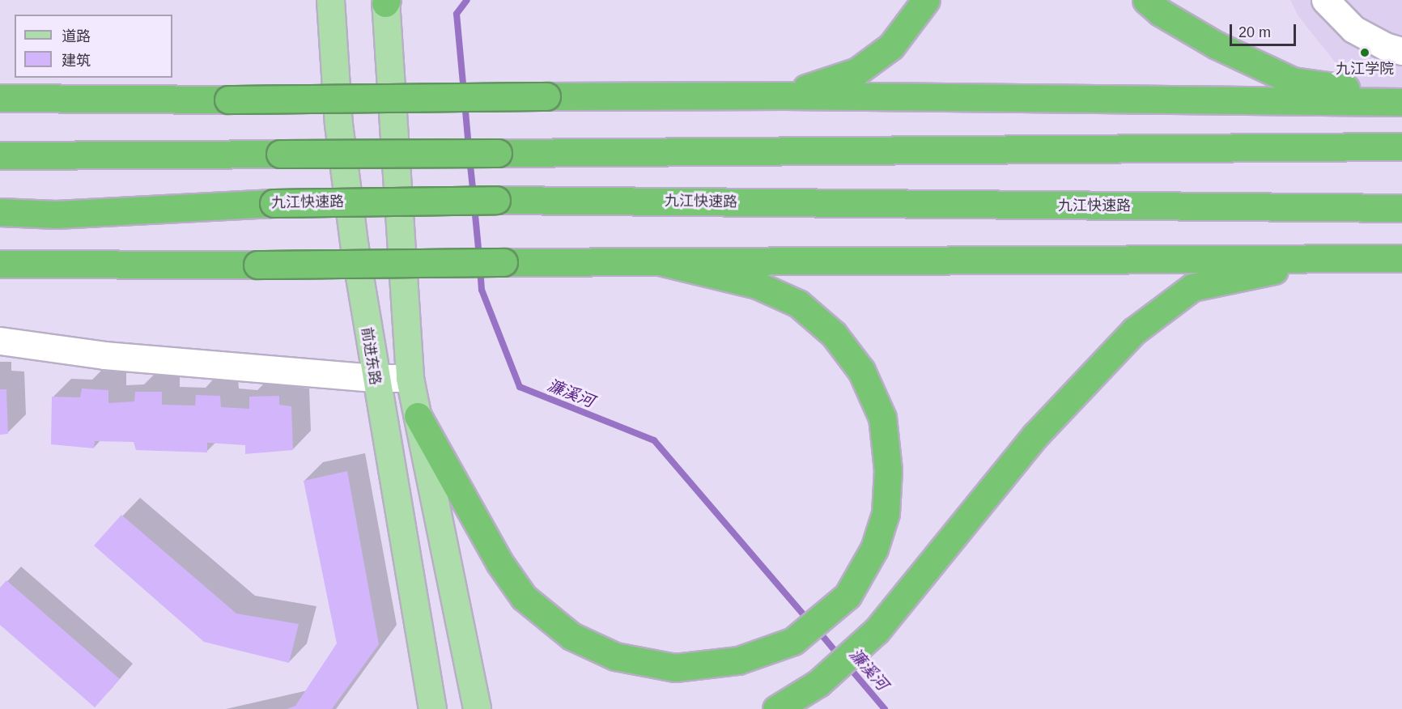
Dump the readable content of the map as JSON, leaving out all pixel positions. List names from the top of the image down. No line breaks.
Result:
{"streets":{"highway":["九江快速路"],"main road":["前进东路"]},"water":["濂溪河"],"places":["九江学院"],"legend":["道路","建筑"],"scale_bar":"20 m"}
